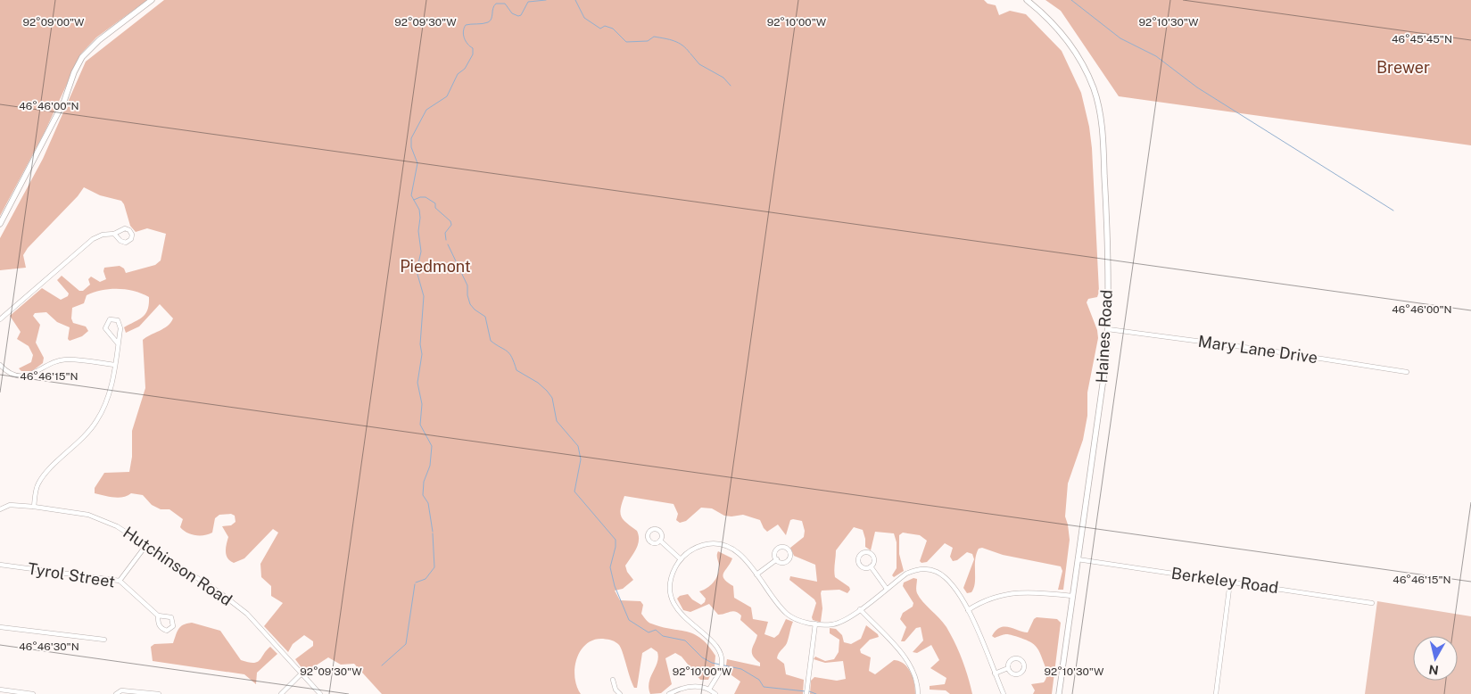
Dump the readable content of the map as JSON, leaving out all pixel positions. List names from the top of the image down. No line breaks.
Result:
{"streets":{"main road":["Haines Road"],"street":["Mary Lane Drive","Hutchinson Road","Tyrol Street","Berkeley Road"]},"crossings":[["Haines Road","Mary Lane Drive"],["Haines Road","Berkeley Road"]],"parks":["Brewer","Piedmont"],"north":"bottom","coordinates":["92°09'00\"W","92°09'30\"W","92°10'00\"W","92°10'30\"W","46°45'45\"N","46°46'00\"N","46°46'15\"N","46°46'30\"N"]}
